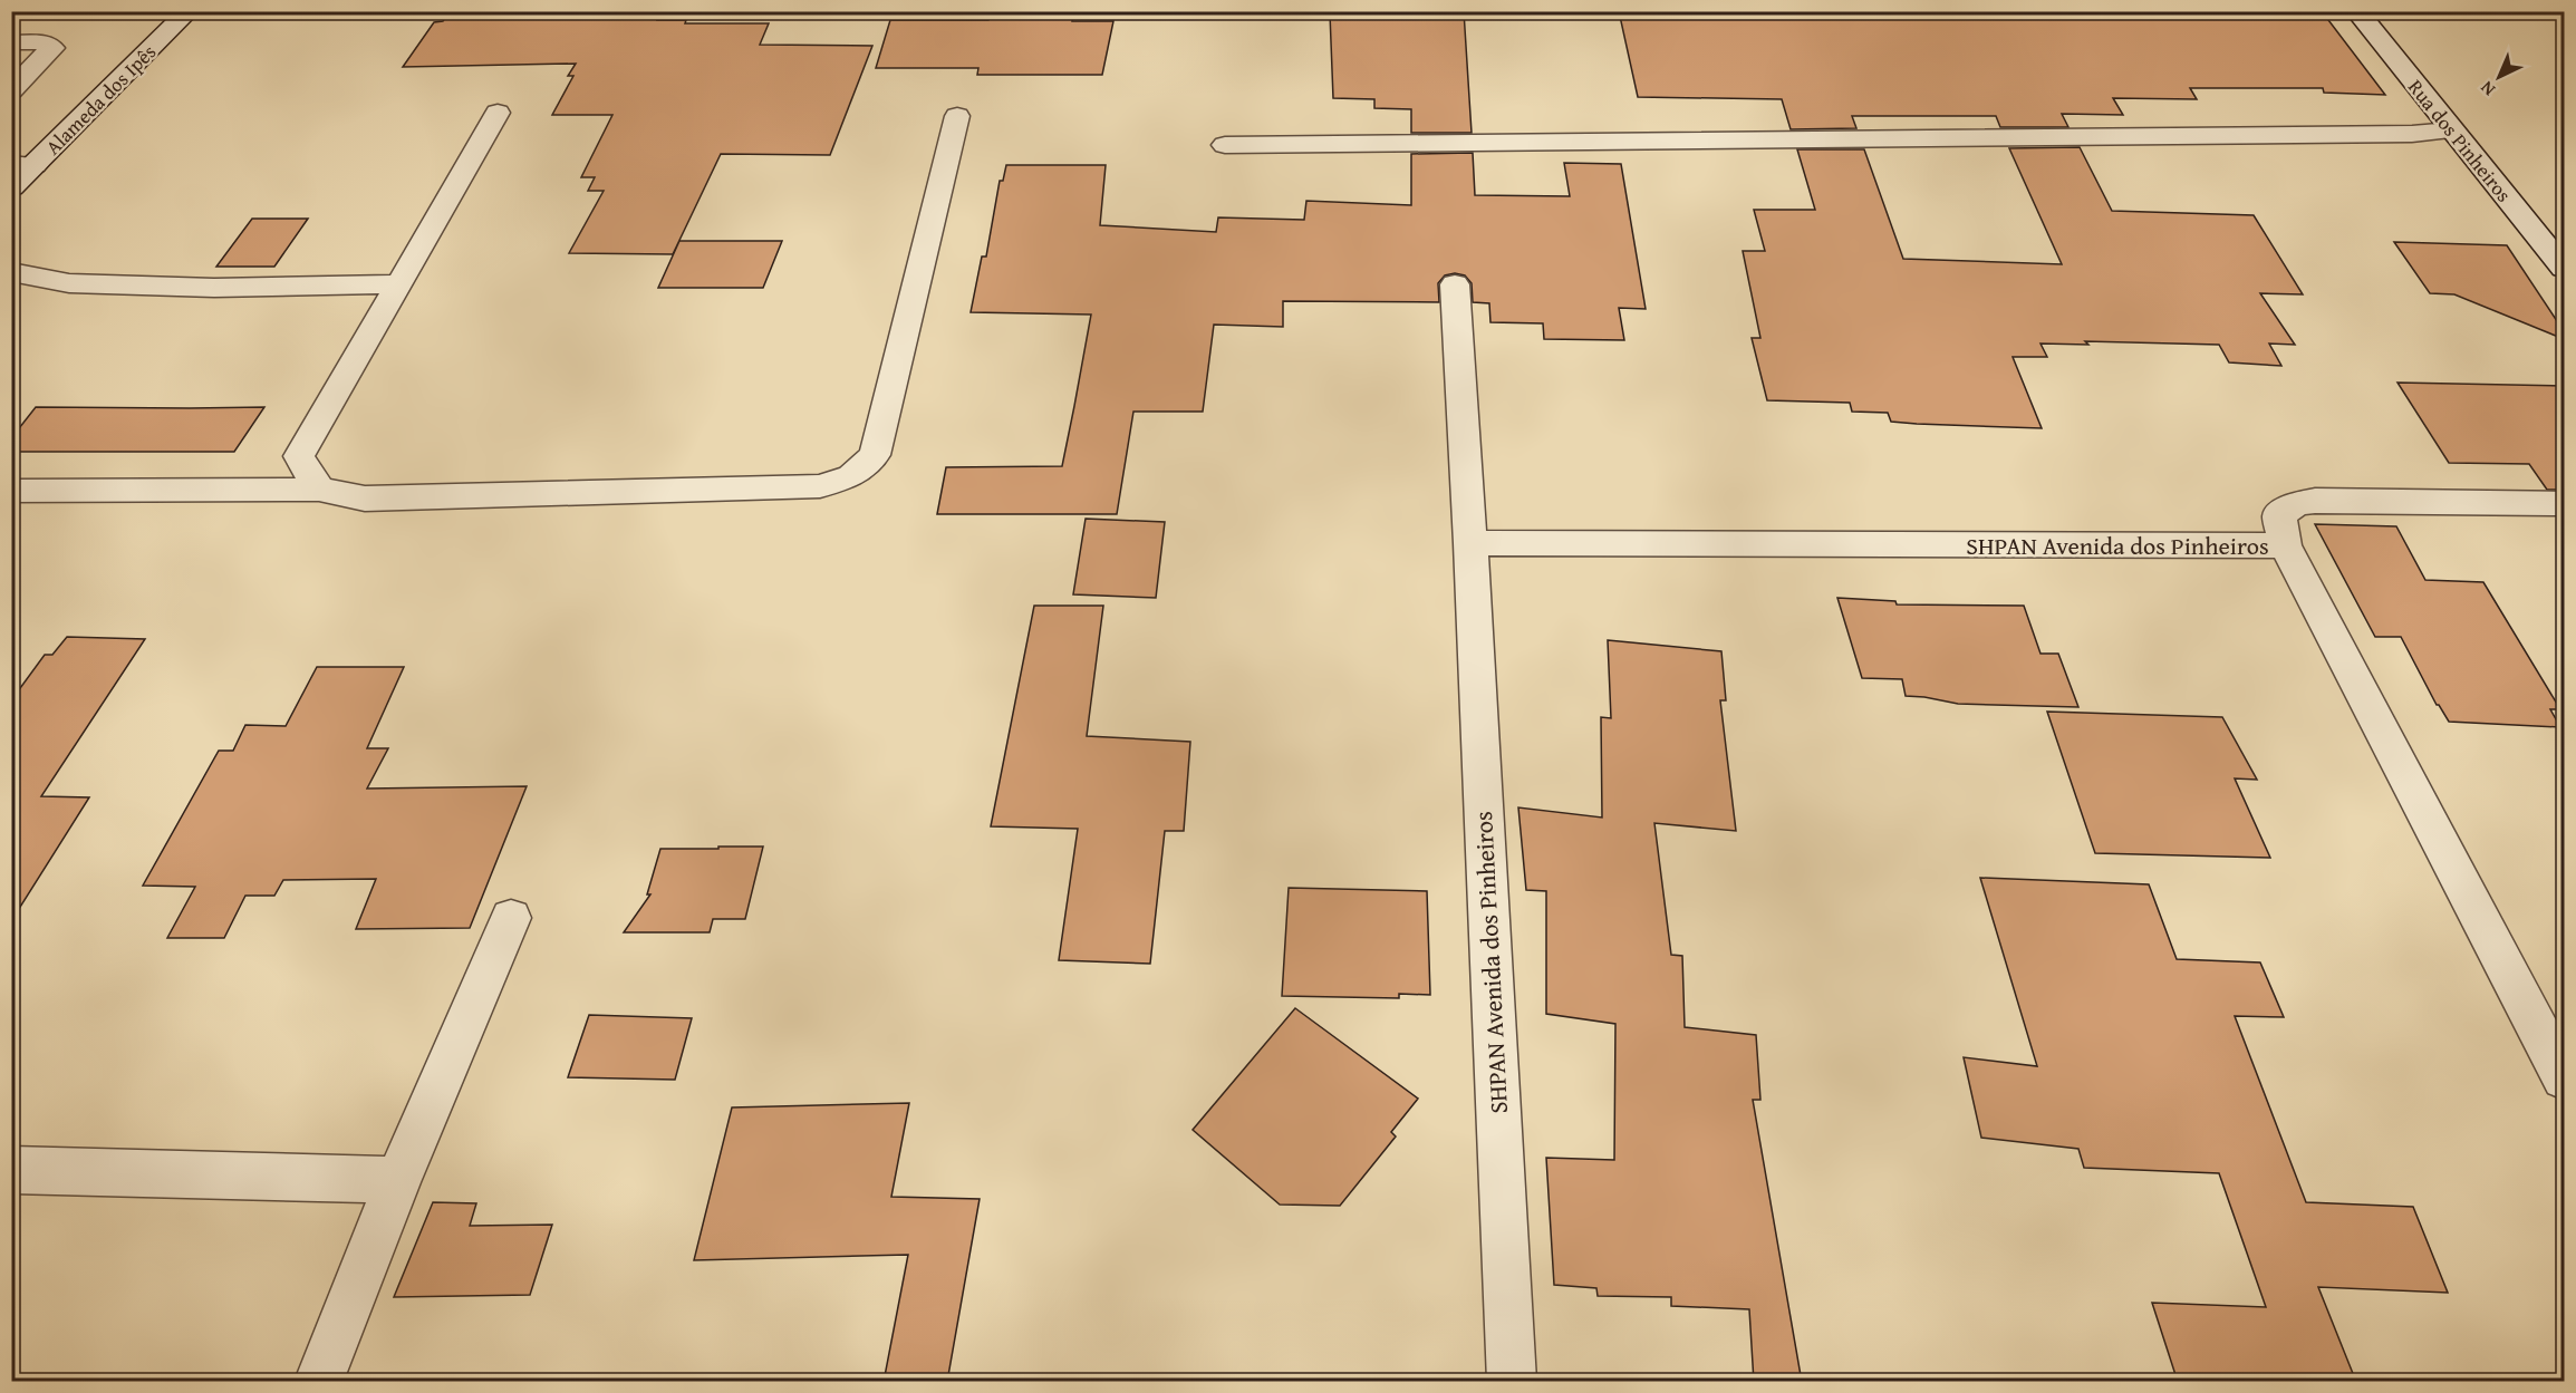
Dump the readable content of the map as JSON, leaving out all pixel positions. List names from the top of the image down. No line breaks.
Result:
{"streets":{"street":["Alameda dos Ipês","Rua dos Pinheiros","SHPAN Avenida dos Pinheiros"]},"north":"bottom left"}
